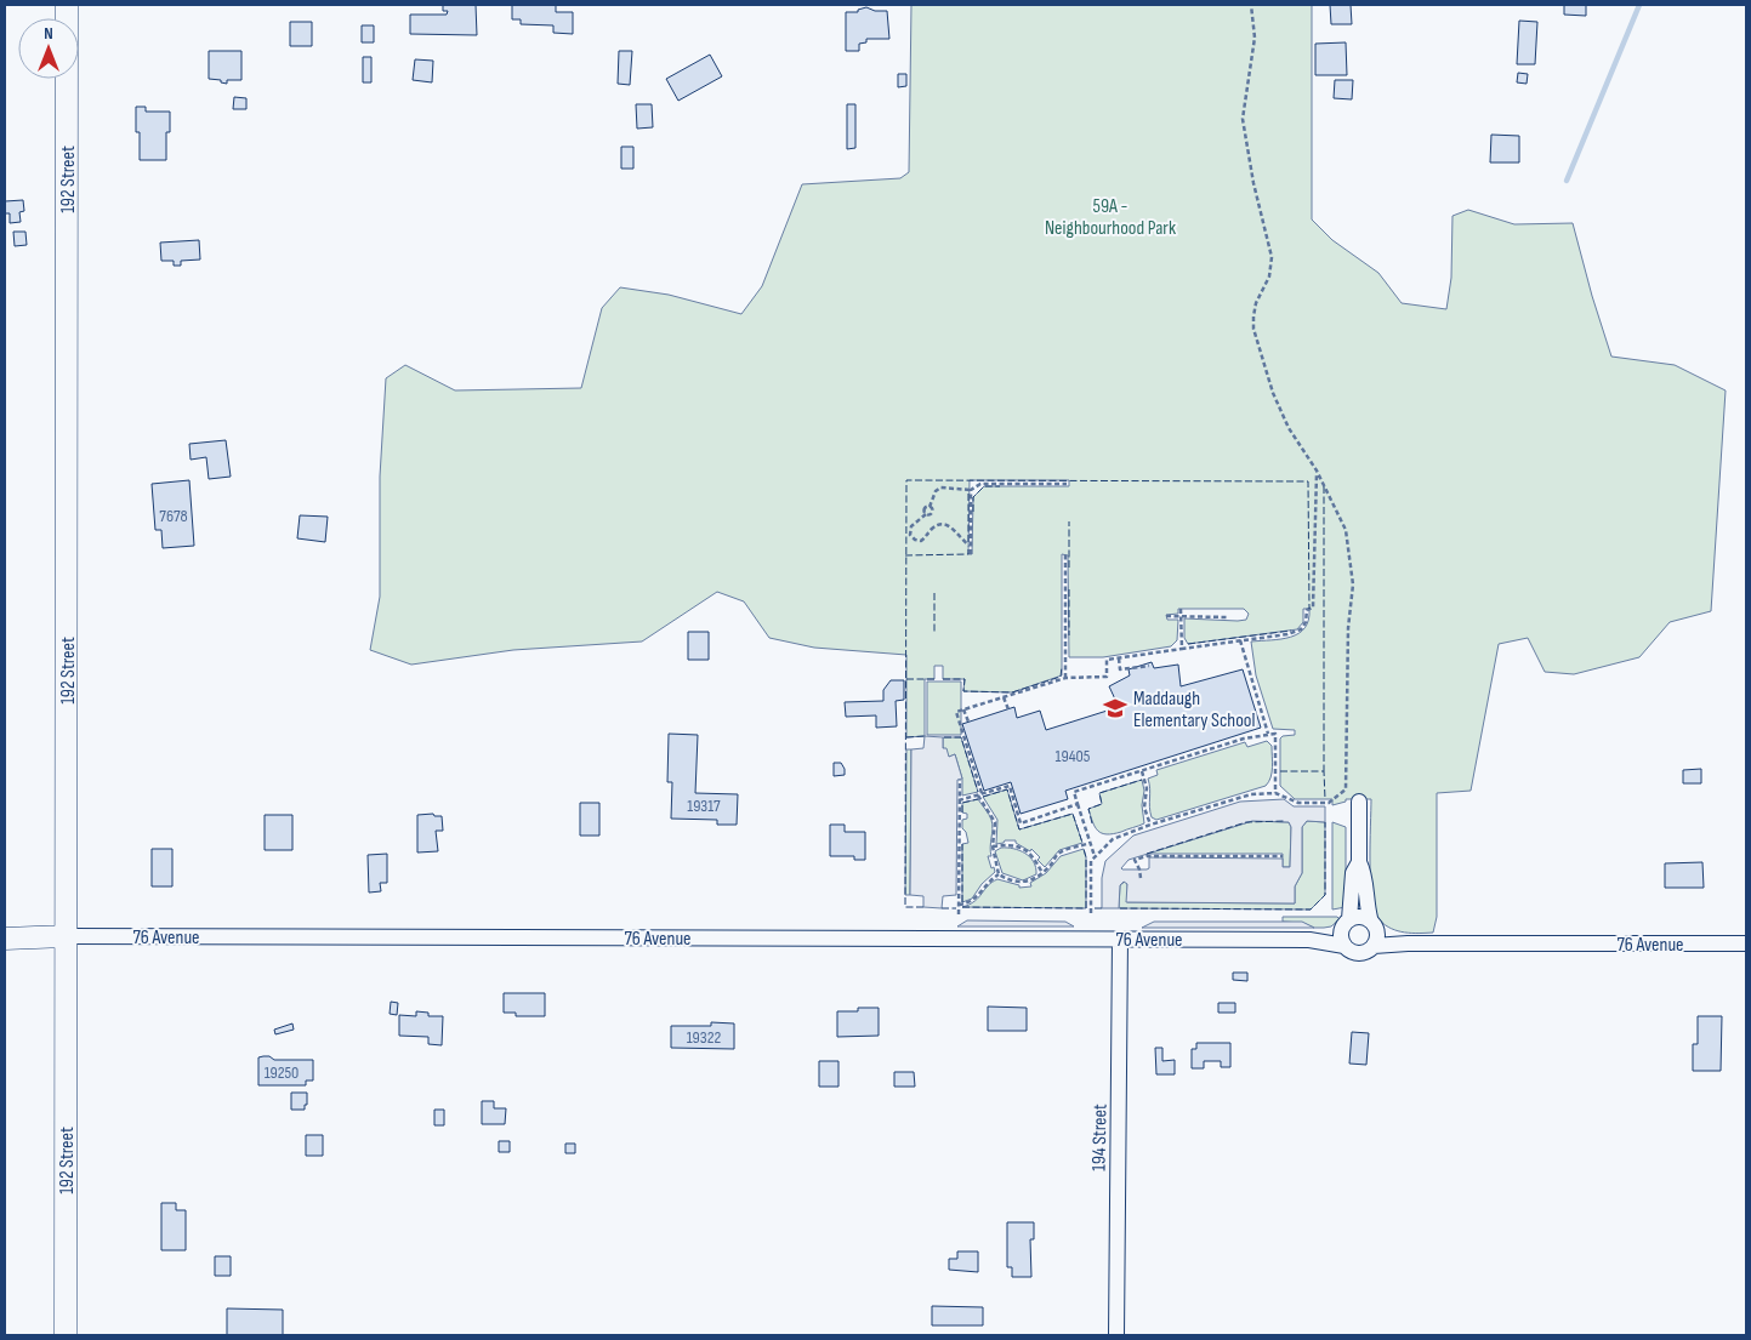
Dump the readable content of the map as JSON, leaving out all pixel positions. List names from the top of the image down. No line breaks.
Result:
{"streets":{"main road":["192 Street","76 Avenue"],"street":["194 Street"]},"crossings":[["192 Street","76 Avenue"],["76 Avenue","194 Street"]],"parks":["59A - Neighbourhood Park"],"places":{"school or university":["Maddaugh Elementary School"]},"house_numbers":["7678","19405","19317","19322","19250"],"north":"top"}
